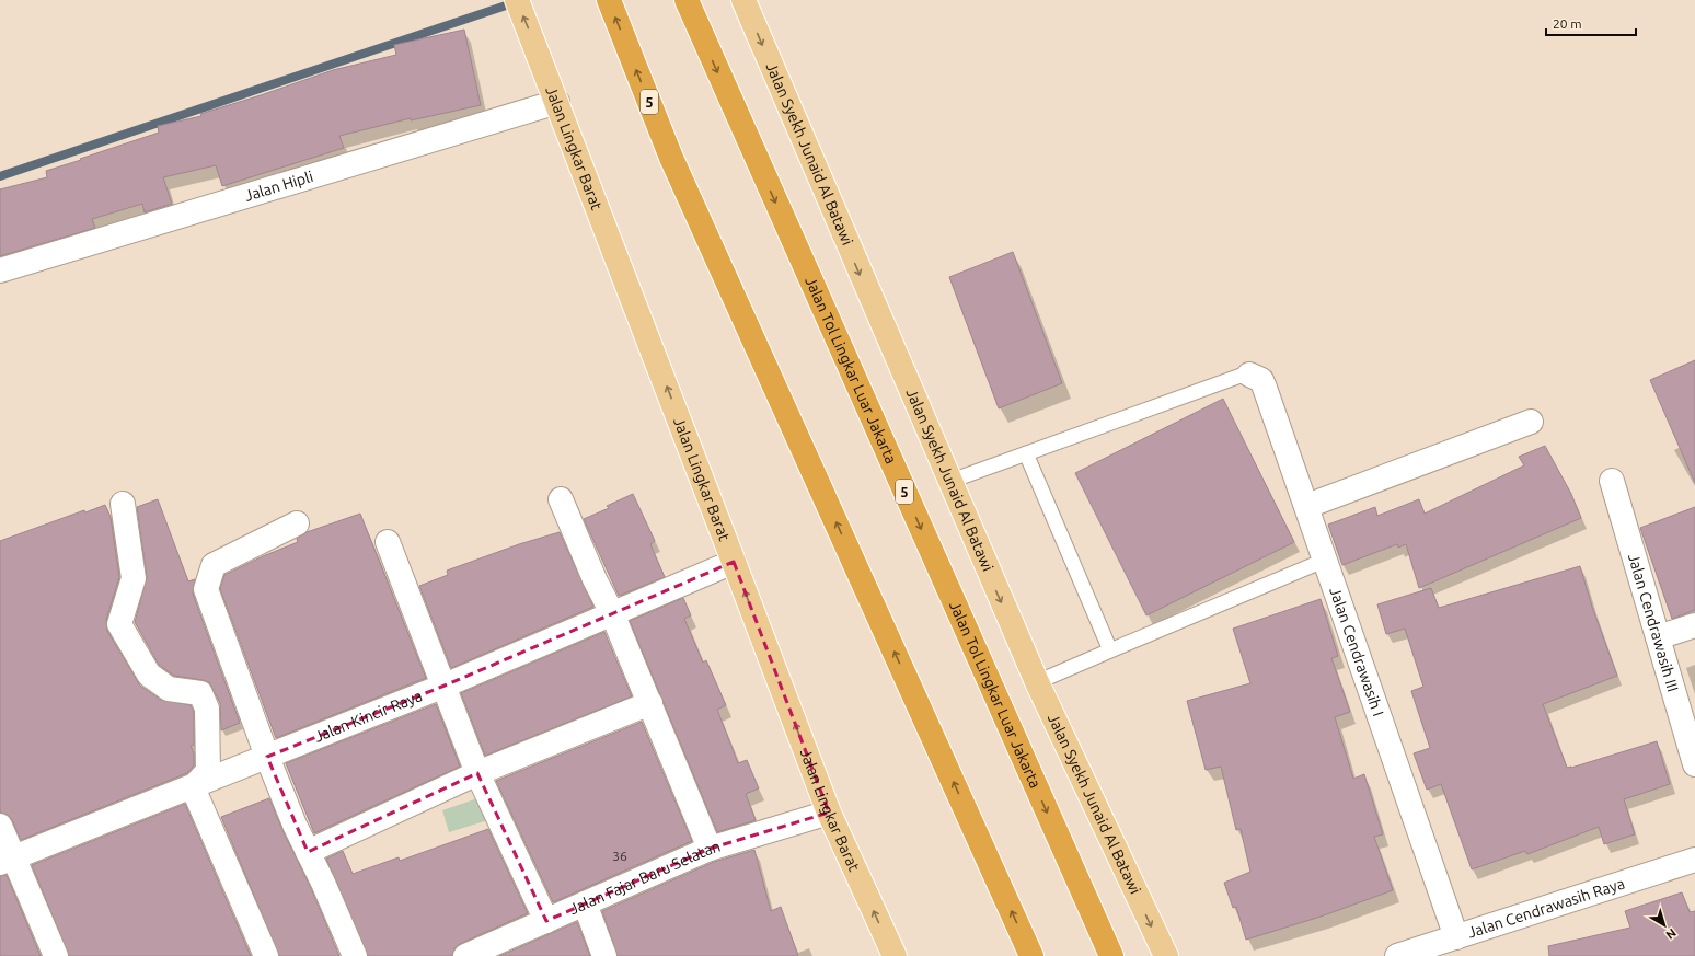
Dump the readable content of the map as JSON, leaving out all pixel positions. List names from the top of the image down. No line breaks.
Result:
{"streets":{"highway":["5","Jalan Tol Lingkar Luar Jakarta"],"main road":["Jalan Lingkar Barat","Jalan Syekh Junaid Al Batawi"],"street":["Jalan Hipli","Jalan Cendrawasih III","Jalan Cendrawasih I","Jalan Kincir Raya","Jalan Fajar Baru Selatan","Jalan Cendrawasih Raya"]},"crossings":[["Jalan Lingkar Barat","Jalan Hipli"],["Jalan Lingkar Barat","Jalan Kincir Raya"],["Jalan Lingkar Barat","Jalan Fajar Baru Selatan"],["Jalan Cendrawasih I","Jalan Cendrawasih Raya"]],"one_way":["Jalan Lingkar Barat","Jalan Syekh Junaid Al Batawi"],"house_numbers":["36"],"scale_bar":"20 m","north":"bottom right"}
